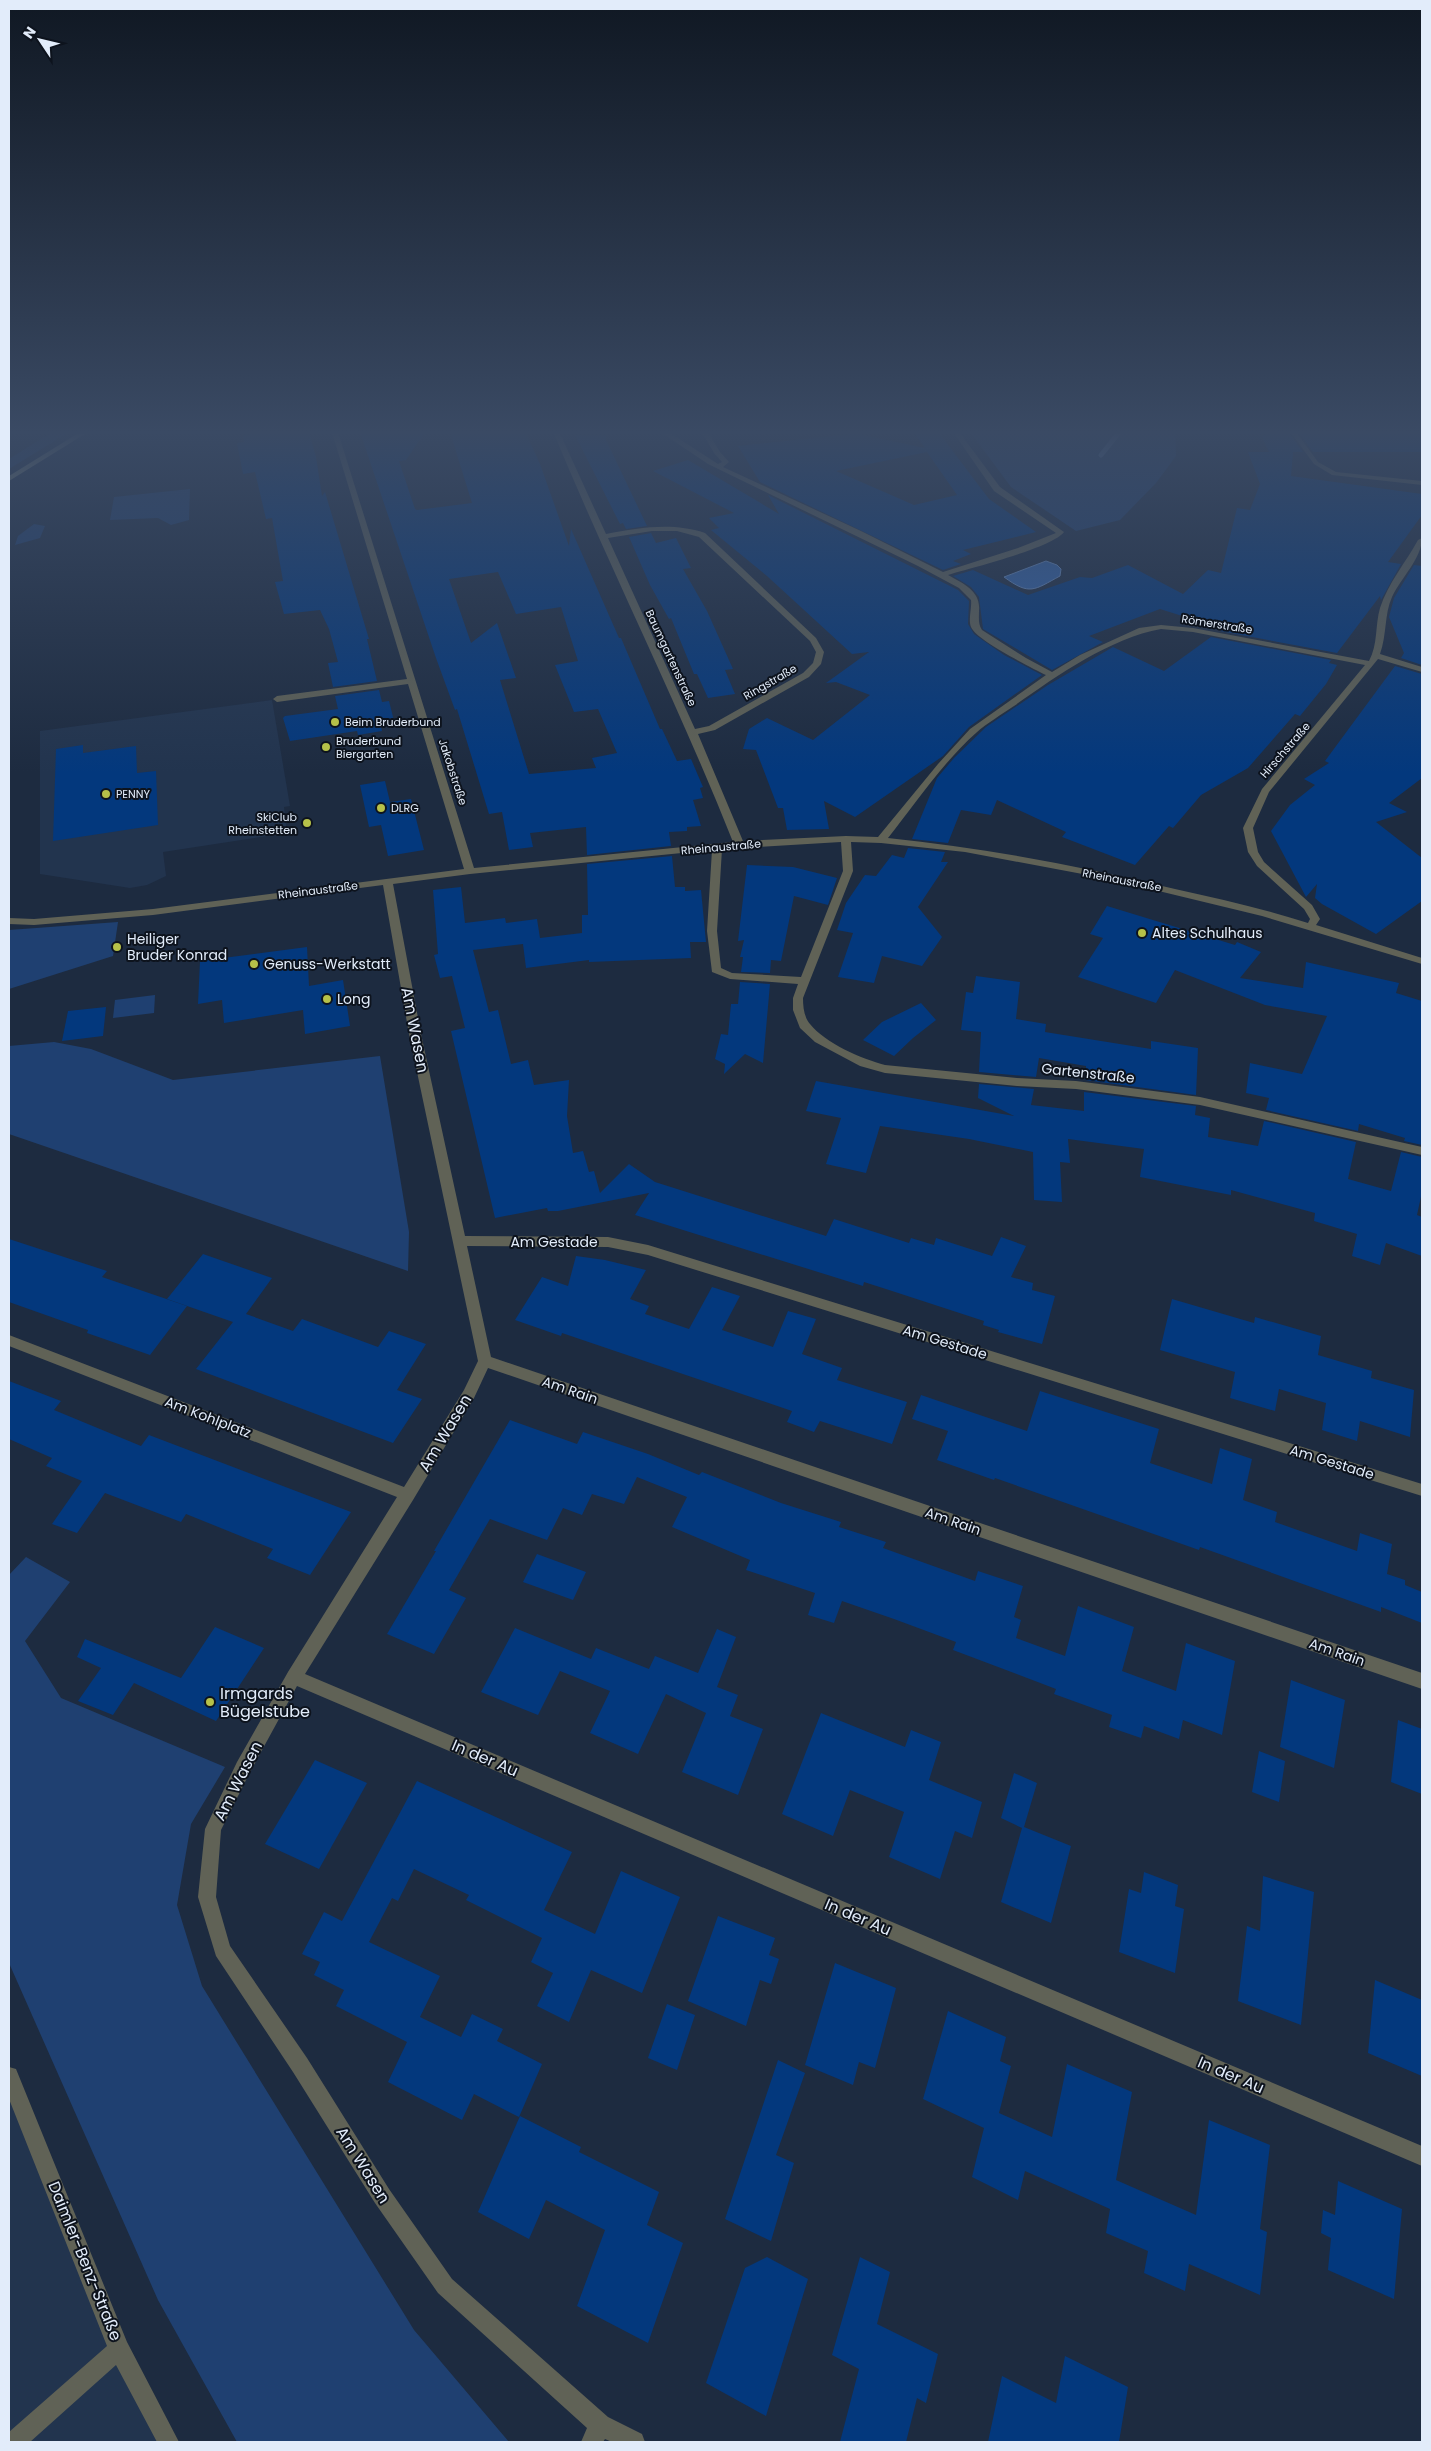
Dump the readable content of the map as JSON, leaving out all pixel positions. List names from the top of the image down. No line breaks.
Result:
{"streets":{"street":["Römerstraße","Baumgartenstraße","Ringstraße","Hirschstraße","Jakobstraße","Rheinaustraße","Am Wasen","Gartenstraße","Am Gestade","Am Rain","Am Kohlplatz","In der Au","Daimler-Benz-Straße"]},"crossings":[["Römerstraße","Hirschstraße"],["Römerstraße","Rheinaustraße"],["Baumgartenstraße","Ringstraße"],["Baumgartenstraße","Rheinaustraße"],["Hirschstraße","Rheinaustraße"],["Jakobstraße","Rheinaustraße"],["Rheinaustraße","Am Wasen"],["Rheinaustraße","Gartenstraße"],["Am Wasen","Am Gestade"],["Am Wasen","Am Rain"],["Am Wasen","Am Kohlplatz"],["Am Wasen","In der Au"]],"places":["Beim Bruderbund","Bruderbund Biergarten","PENNY","DLRG","SkiClub Rheinstetten","Altes Schulhaus","Heiliger Bruder Konrad","Genuss-Werkstatt","Long","Irmgards BügeIstube"],"north":"top left"}
